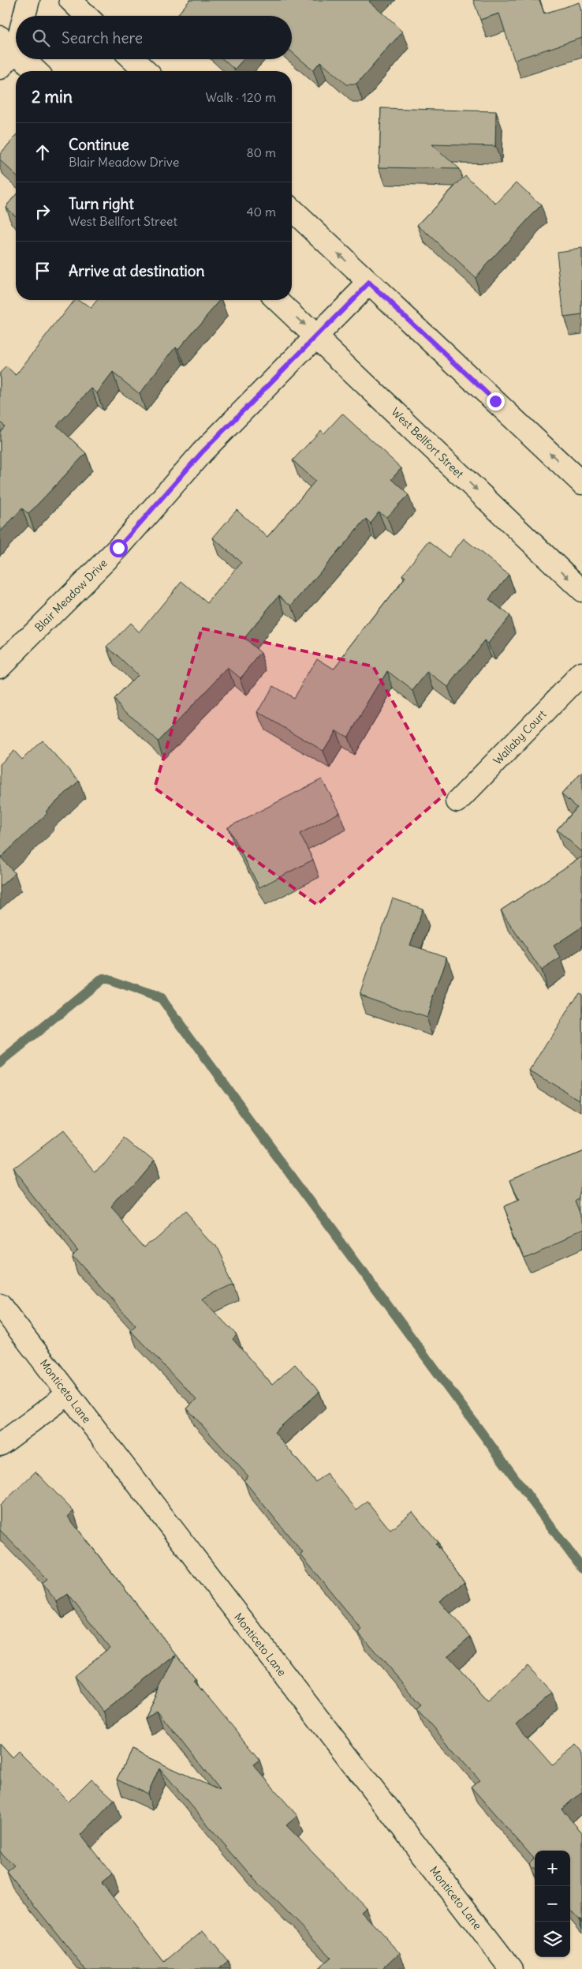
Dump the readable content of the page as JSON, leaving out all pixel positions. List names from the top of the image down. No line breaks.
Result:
{"streets":{"street":["West Bellfort Street","Blair Meadow Drive","Wallaby Court","Monticeto Lane"]},"crossings":[["West Bellfort Street","Blair Meadow Drive"]],"page":{"search":"Search here","heading":["2 min","Walk · 120 m"],"list":[["Continue","Blair Meadow Drive","80 m"],["Turn right","West Bellfort Street","40 m"],"Arrive at destination"],"map_buttons":["+","−"]}}
